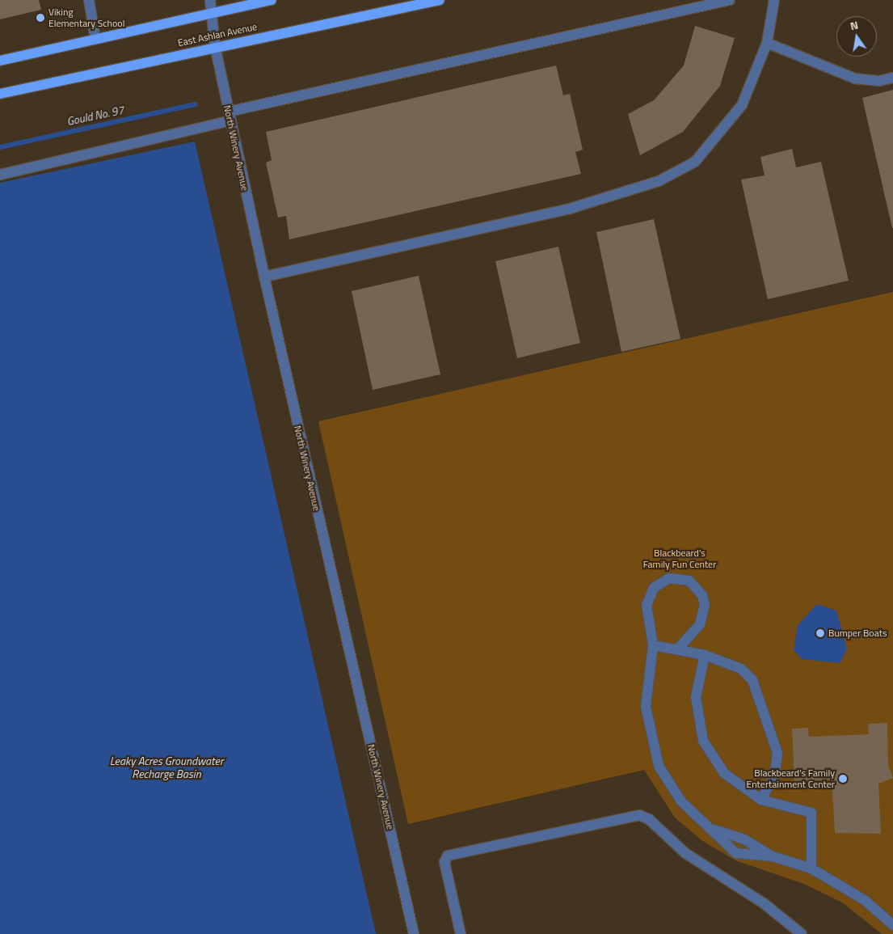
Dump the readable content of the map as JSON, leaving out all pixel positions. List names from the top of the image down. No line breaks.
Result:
{"streets":{"main road":["East Ashlan Avenue"],"street":["North Winery Avenue"]},"crossings":[["East Ashlan Avenue","North Winery Avenue"]],"water":["Gould No. 97","Leaky Acres Groundwater Recharge Basin"],"parks":["Blackbeard's Family Fun Center"],"places":["Viking Elementary School","Bumper Boats","Blackbeard's Family Entertainment Center"],"north":"top"}
